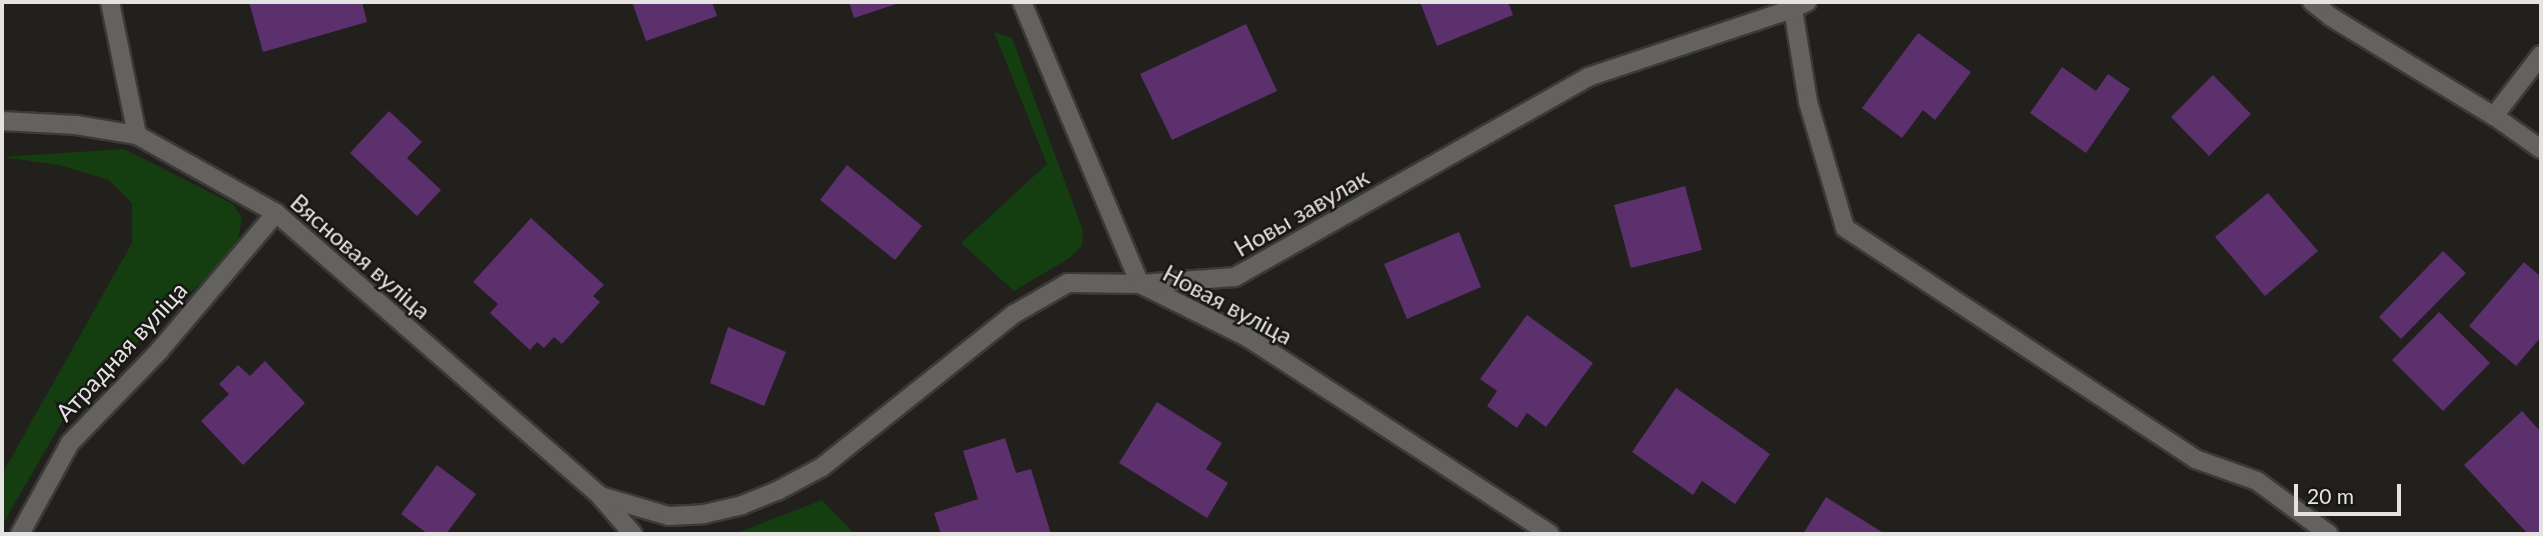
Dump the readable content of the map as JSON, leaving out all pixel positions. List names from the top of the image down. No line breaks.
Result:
{"streets":{"street":["Новы завулак","Вясновая вуліца","Новая вуліца","Атрадная вуліца"]},"crossings":[["Новы завулак","Вясновая вуліца"],["Новы завулак","Новая вуліца"],["Вясновая вуліца","Атрадная вуліца"]],"scale_bar":"20 m"}
